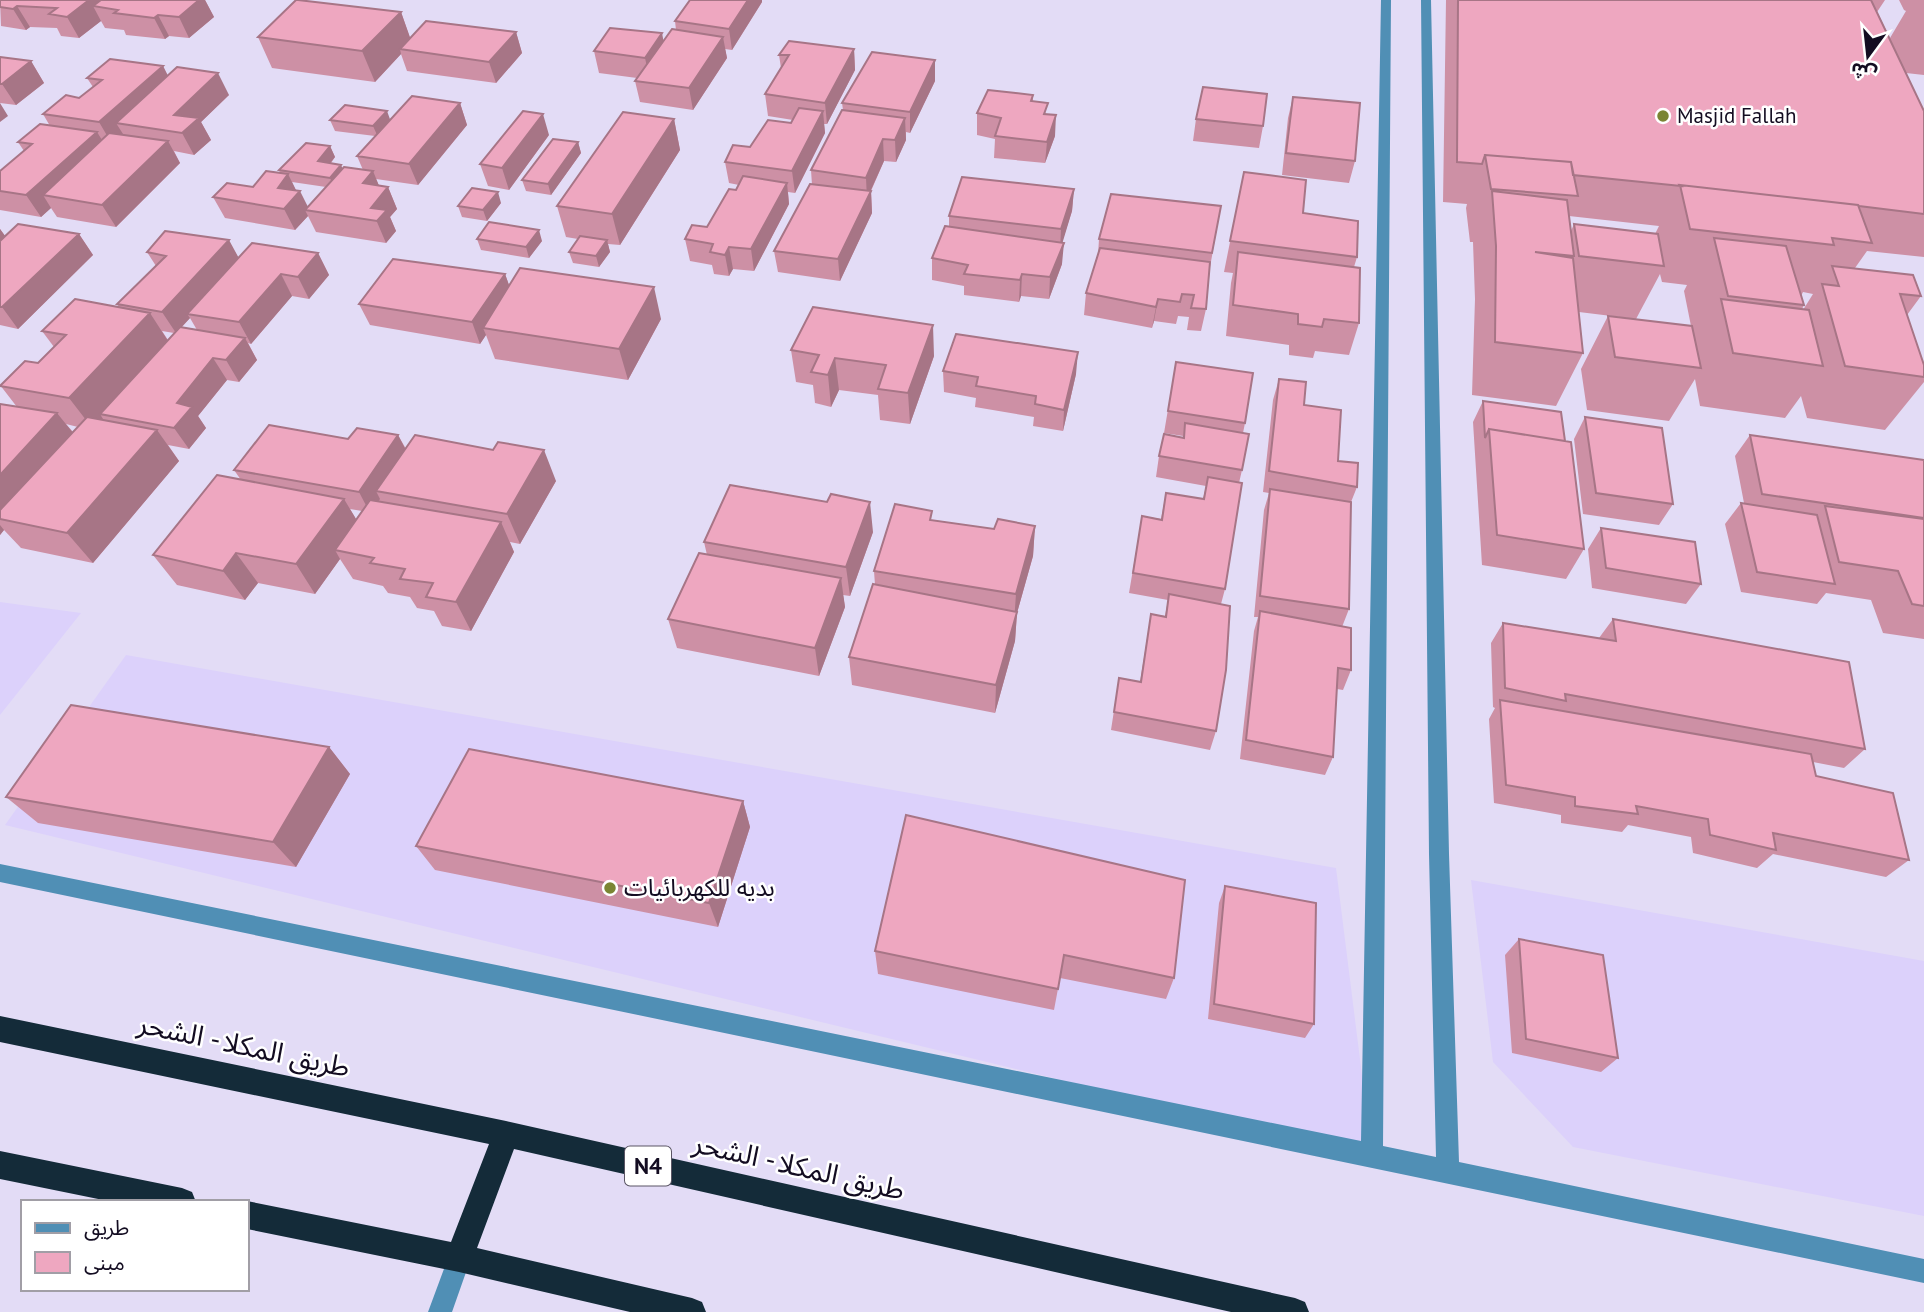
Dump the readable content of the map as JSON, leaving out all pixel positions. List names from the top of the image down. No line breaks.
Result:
{"streets":{"highway":["طريق المكلا - الشحر","N4"]},"places":["Masjid Fallah","بديه للكهربائيات"],"legend":["طريق","مبنى"],"north":"bottom"}
